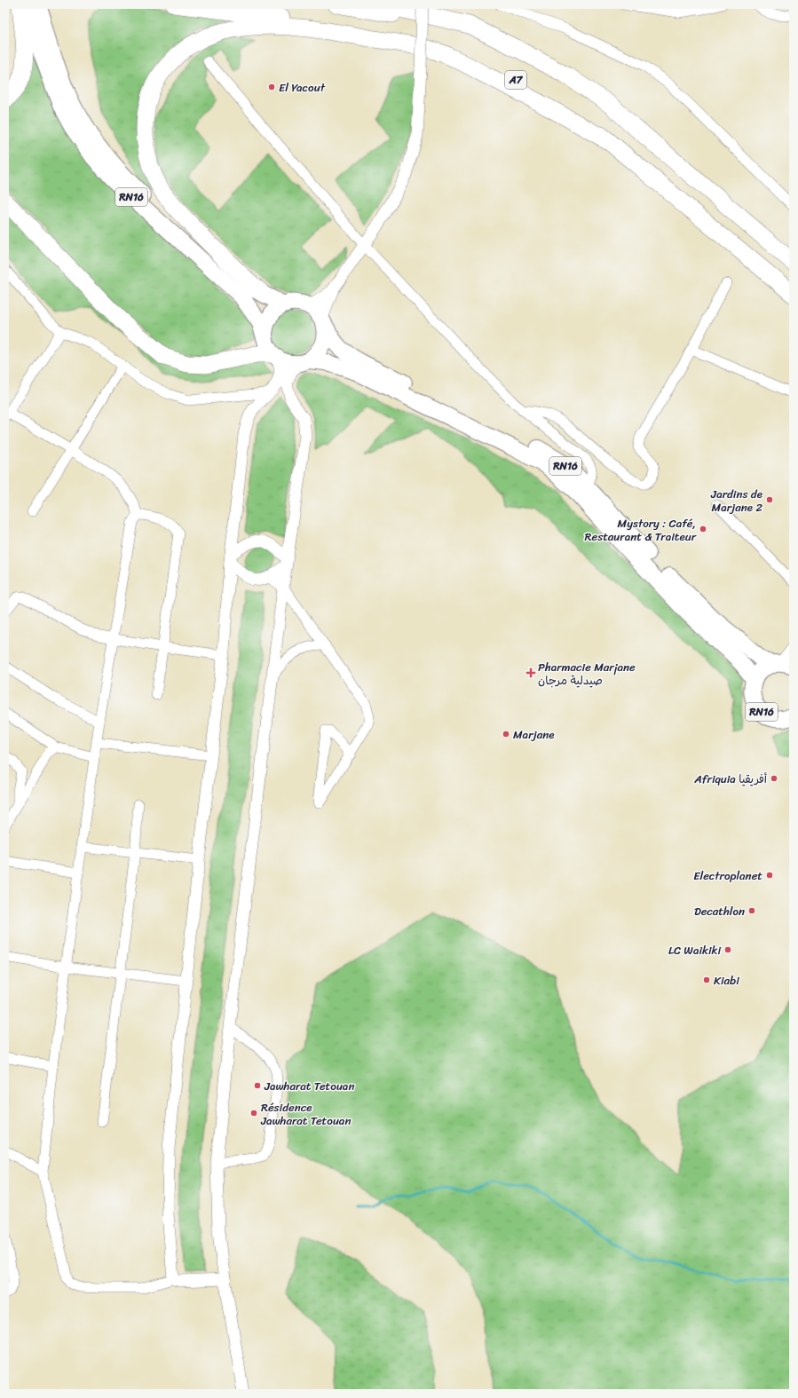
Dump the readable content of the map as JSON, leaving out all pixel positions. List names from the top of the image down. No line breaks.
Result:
{"streets":{"highway":["A7","RN16"]},"places":{"other":["El Yacout","Jardins de Marjane 2","Mystory : Café, Restaurant & Traiteur","Marjane","Afriquia أفريقيا","Electroplanet","Decathlon","LC Waikiki","Kiabi","Jawharat Tetouan","Résidence Jawharat Tetouan"],"health":["Pharmacie Marjane صيدلية مرجان"]}}
